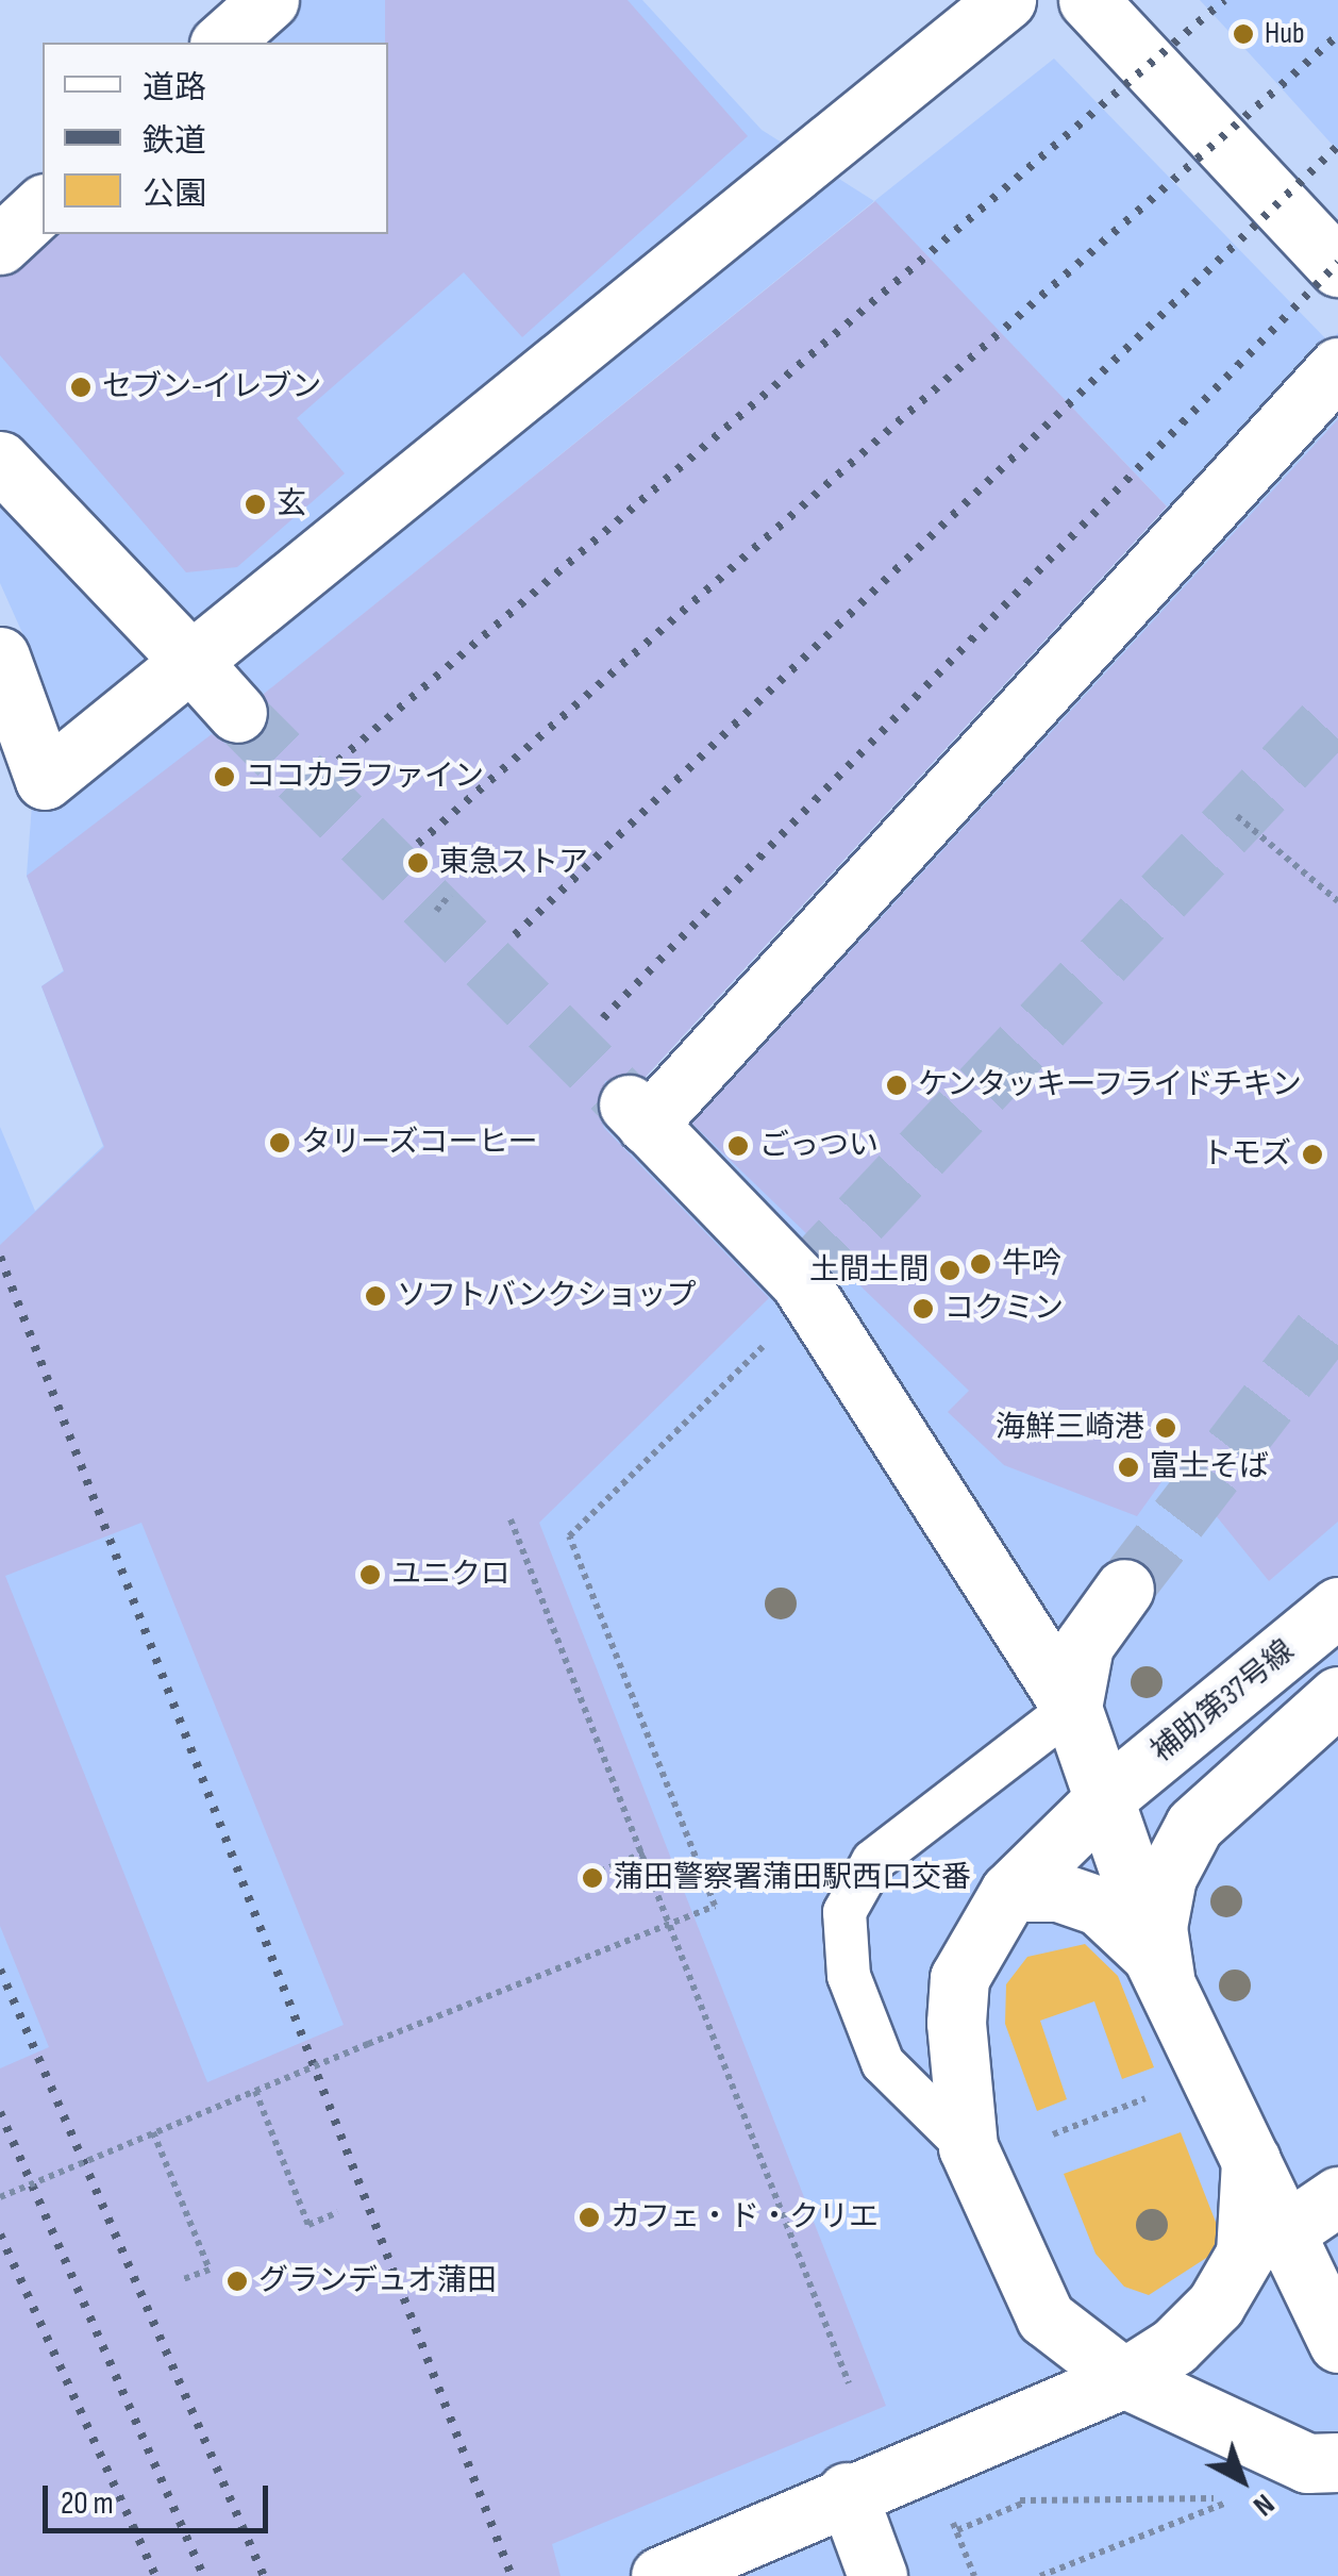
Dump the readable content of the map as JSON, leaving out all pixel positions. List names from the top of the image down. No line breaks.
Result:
{"streets":{"street":["補助第37号線"]},"places":["Hub","セブン-イレブン","玄","ココカラファイン","東急ストア","ケンタッキーフライドチキン","タリーズコーヒー","ごっつい","トモズ","牛吟","土間土間","ソフトバンクショップ","コクミン","海鮮三崎港","富士そば","ユニクロ","蒲田警察署蒲田駅西口交番","カフェ・ド・クリエ","グランデュオ蒲田"],"legend":["道路","鉄道","公園"],"scale_bar":"20 m","north":"bottom right"}
